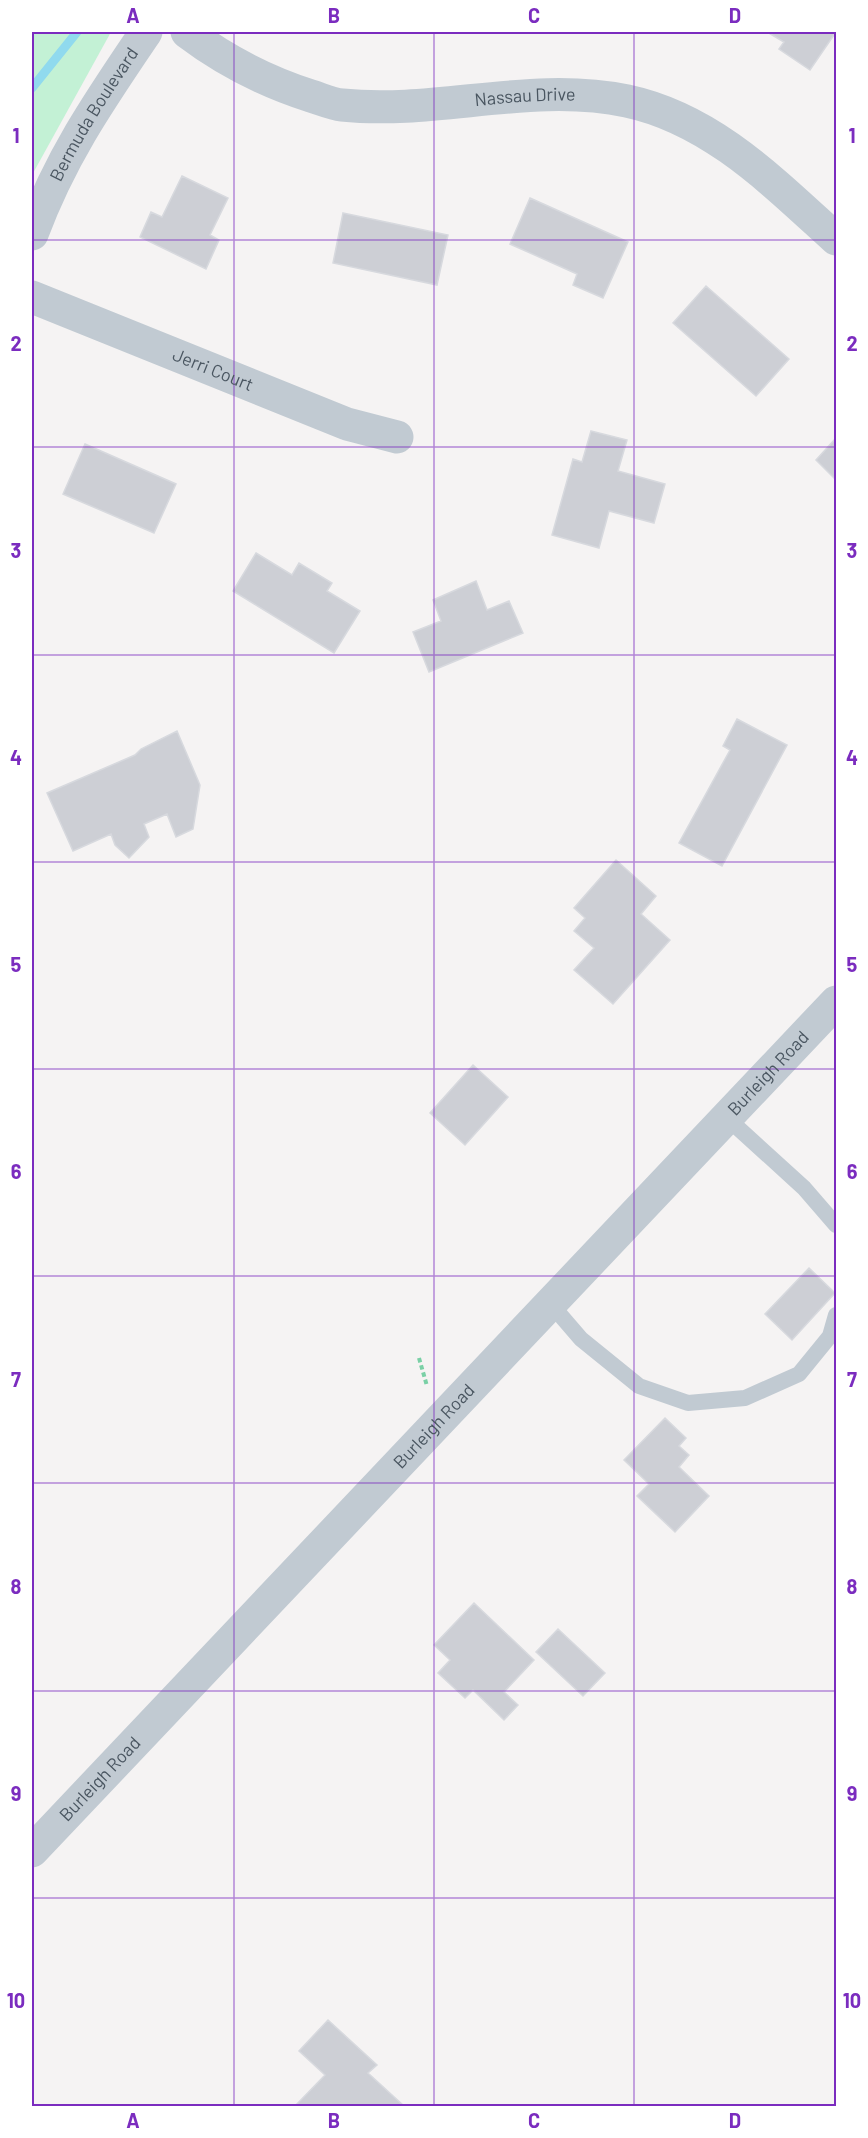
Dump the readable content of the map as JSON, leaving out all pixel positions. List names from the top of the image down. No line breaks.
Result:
{"streets":{"street":["Nassau Drive","Bermuda Boulevard","Jerri Court","Burleigh Road"]},"grid":{"columns":["A","B","C","D"],"rows":["1","2","3","4","5","6","7","8","9","10"]}}
